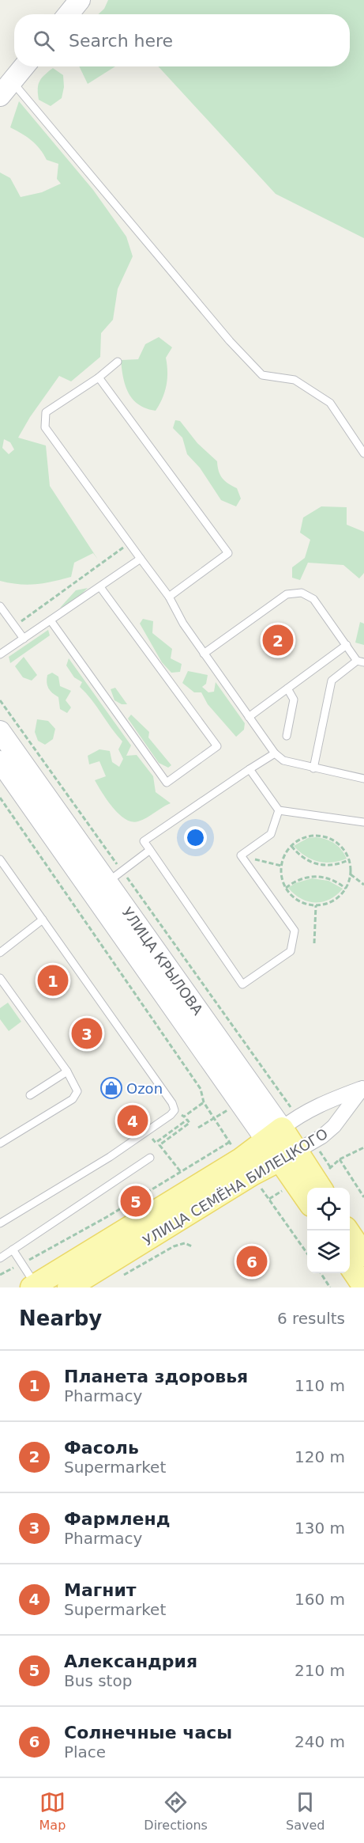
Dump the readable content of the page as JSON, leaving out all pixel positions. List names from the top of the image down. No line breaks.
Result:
{"streets":{"main road":["УЛИЦА КРЫЛОВА","УЛИЦА СЕМЁНА БИЛЕЦКОГО"]},"crossings":[["УЛИЦА КРЫЛОВА","УЛИЦА СЕМЁНА БИЛЕЦКОГО"]],"places":{"shop":["Ozon"]},"page":{"search":"Search here","pins":["2","1","3","4","5","6"],"heading":["Nearby","6 results"],"list":[{"mark":"1","name":"Планета здоровья","note":"Pharmacy","value":"110 m"},{"mark":"2","name":"Фасоль","note":"Supermarket","value":"120 m"},{"mark":"3","name":"Фармленд","note":"Pharmacy","value":"130 m"},{"mark":"4","name":"Магнит","note":"Supermarket","value":"160 m"},{"mark":"5","name":"Александрия","note":"Bus stop","value":"210 m"},{"mark":"6","name":"Солнечные часы","note":"Place","value":"240 m"}],"nav":["Map","Directions","Saved"]}}
